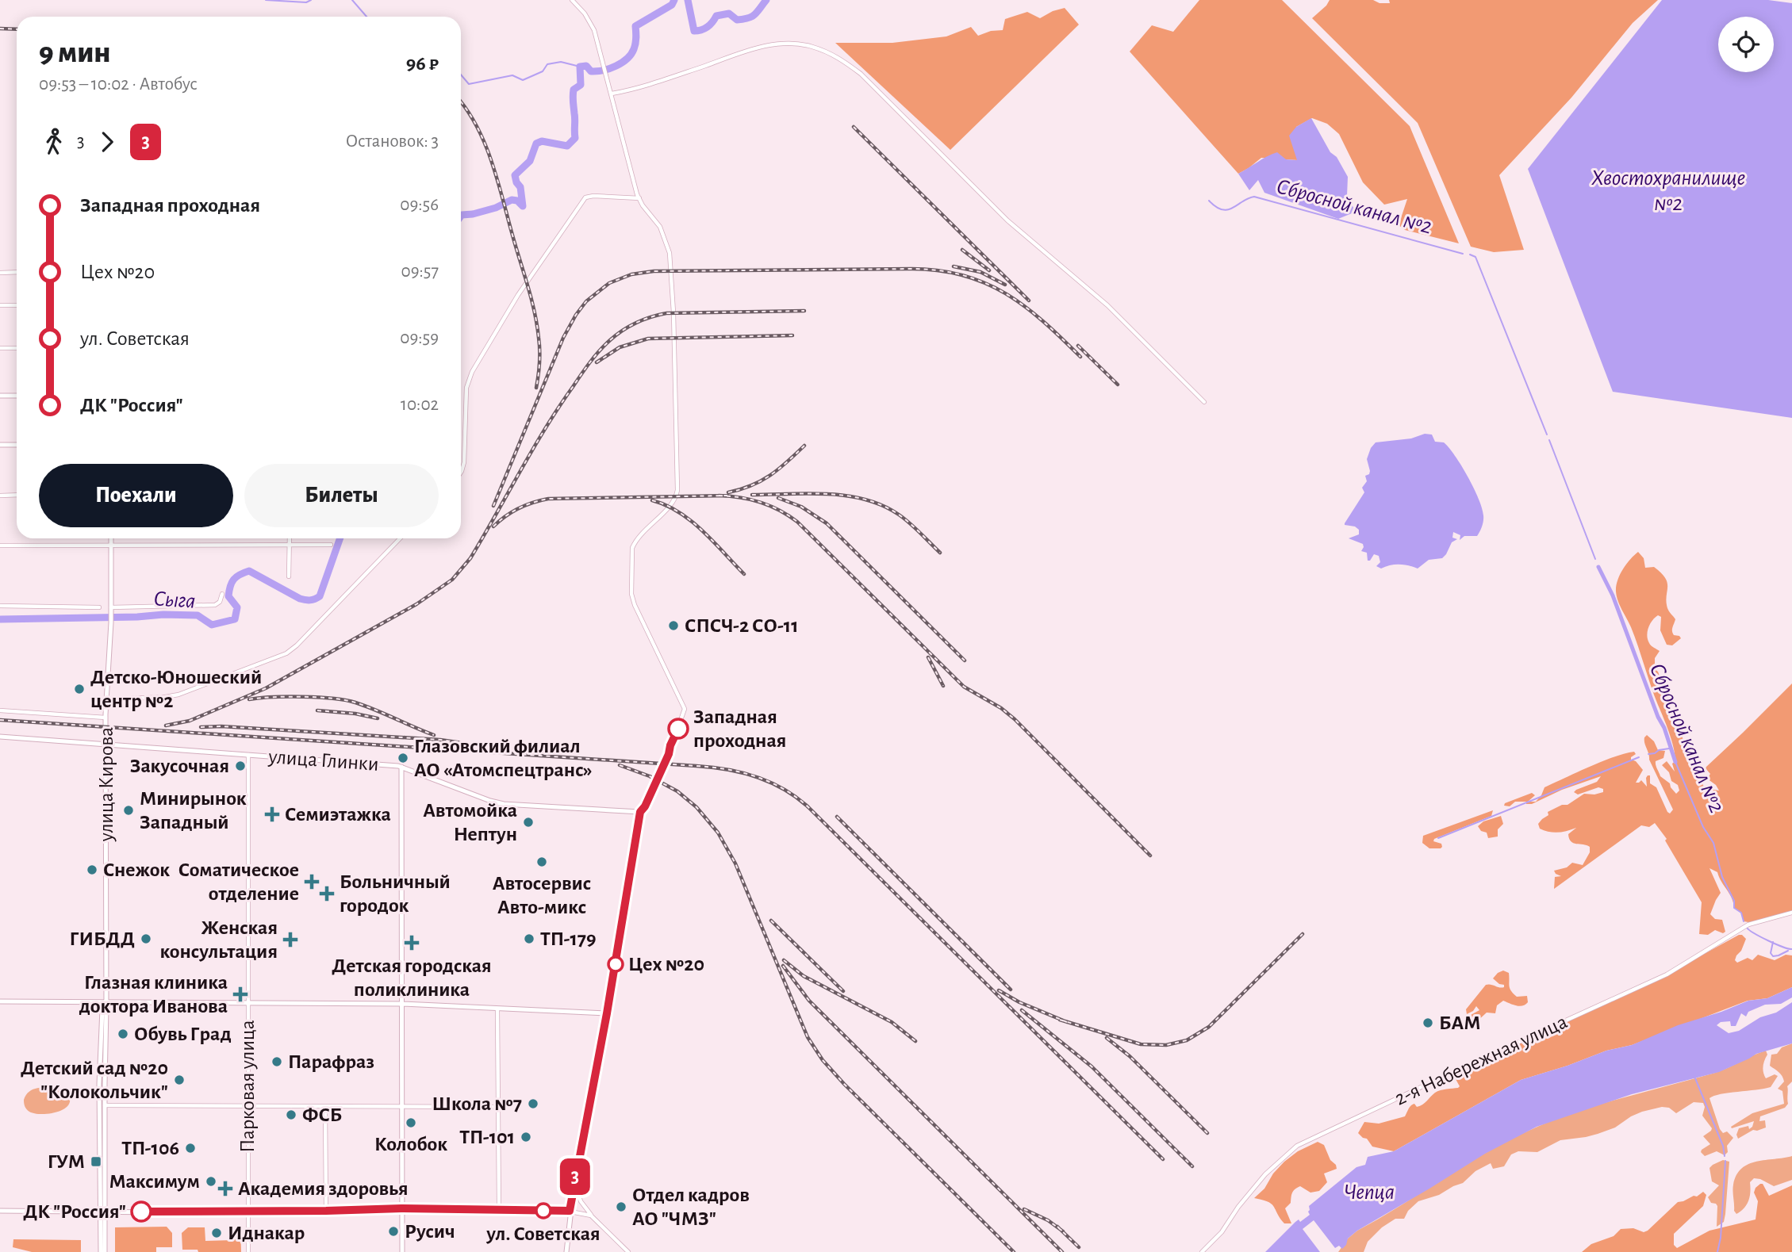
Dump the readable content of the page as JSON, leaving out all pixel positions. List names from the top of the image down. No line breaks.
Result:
{"streets":{"street":["улица Глинки","улица Кирова","2-я Набережная улица","Парковая улица"]},"crossings":[["улица Глинки","улица Кирова"],["улица Глинки","Парковая улица"]],"water":["Хвостохранилище №2","Сбросной канал №2","Сыга","Чепца"],"places":{"other":["СПСЧ-2 СО-11","Детско-Юношеский центр №2","Западная проходная","Глазовский филиал АО «Атомспецтранс»","Закусочная","Минирынок Западный","Автомойка Нептун","Автосервис Авто-микс","Снежок","ГИБДД","ТП-179","Цех №20","БАМ","Обувь Град","Парафраз","Детский сад №20 \"Колокольчик\"","Школа №7","ФСБ","Колобок","ТП-101","ТП-106","Максимум","Отдел кадров АО \"ЧМЗ\"","ул. Советская","ДК \"Россия\"","Русич","Иднакар"],"health":["Семиэтажка","Соматическое отделение","Больничный городок","Женская консультация","Детская городская поликлиника","Глазная клиника доктора Иванова","Академия здоровья"],"transit":["ГУМ"]},"lines":["bus line 3"],"page":{"on_map":"3","heading":["9 мин","09:53 – 10:02 · Автобус","96 ₽"],"legs":["3","3","Остановок: 3"],"list":[{"name":"Западная проходная","value":"09:56"},{"name":"Цех №20","value":"09:57"},{"name":"ул. Советская","value":"09:59"},{"name":"ДК \"Россия\"","value":"10:02"}],"buttons":["Поехали","Билеты"]}}
